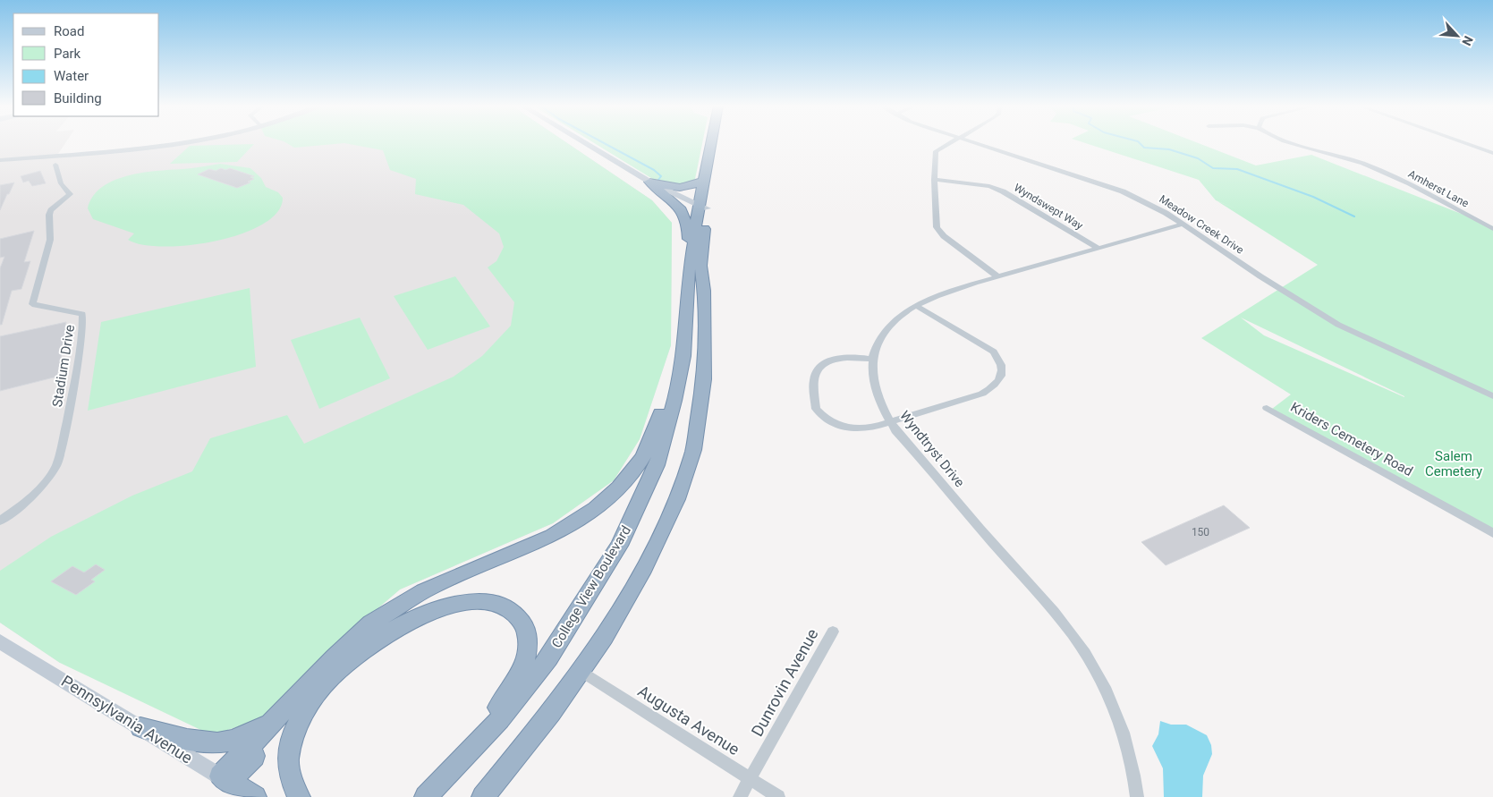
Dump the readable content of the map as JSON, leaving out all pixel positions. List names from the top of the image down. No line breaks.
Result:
{"streets":{"highway":["College View Boulevard","Pennsylvania Avenue"],"street":["Amherst Lane","Wyndswept Way","Meadow Creek Drive","Stadium Drive","Kriders Cemetery Road","Wyndtryst Drive","Dunrovin Avenue","Augusta Avenue"]},"crossings":[["Wyndswept Way","Wyndtryst Drive"],["Meadow Creek Drive","Wyndtryst Drive"],["Dunrovin Avenue","Augusta Avenue"]],"parks":["Salem Cemetery"],"house_numbers":["150"],"legend":["Road","Park","Water","Building"],"north":"bottom right"}
